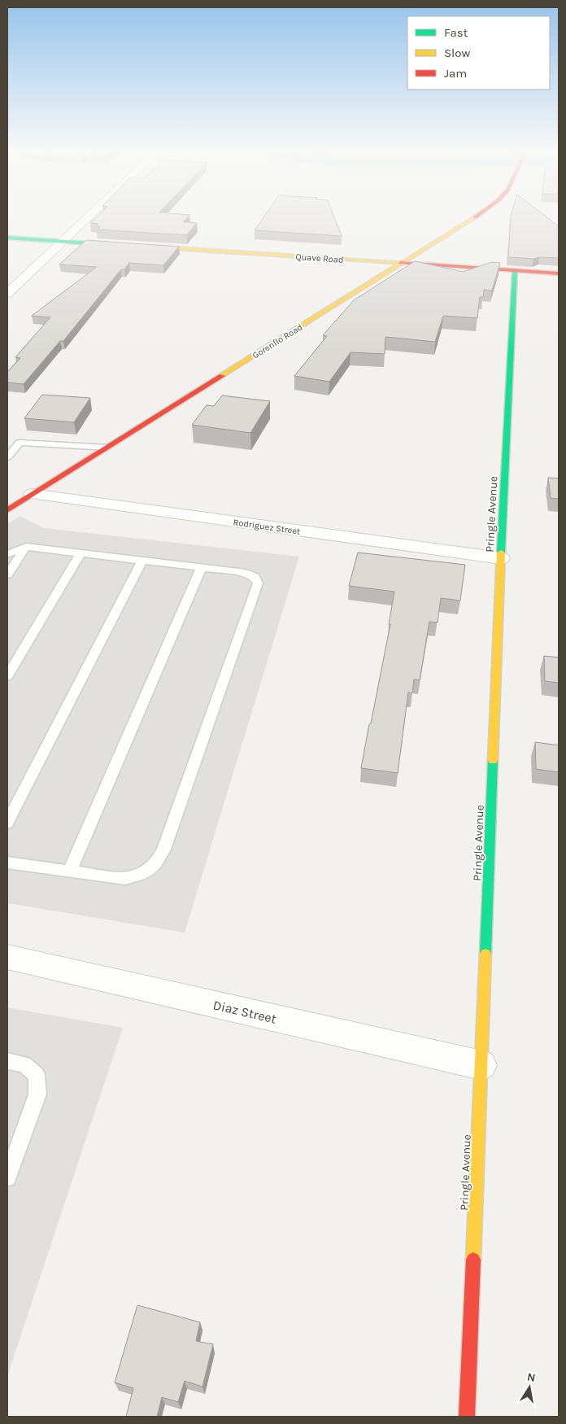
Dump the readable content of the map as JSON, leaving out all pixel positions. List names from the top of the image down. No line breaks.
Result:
{"streets":{"street":["Quave Road","Gorenflo Road","Pringle Avenue","Rodriguez Street","Diaz Street"]},"crossings":[["Quave Road","Gorenflo Road"],["Quave Road","Pringle Avenue"],["Gorenflo Road","Rodriguez Street"],["Pringle Avenue","Rodriguez Street"],["Pringle Avenue","Diaz Street"]],"legend":["Fast","Slow","Jam"],"north":"top"}
